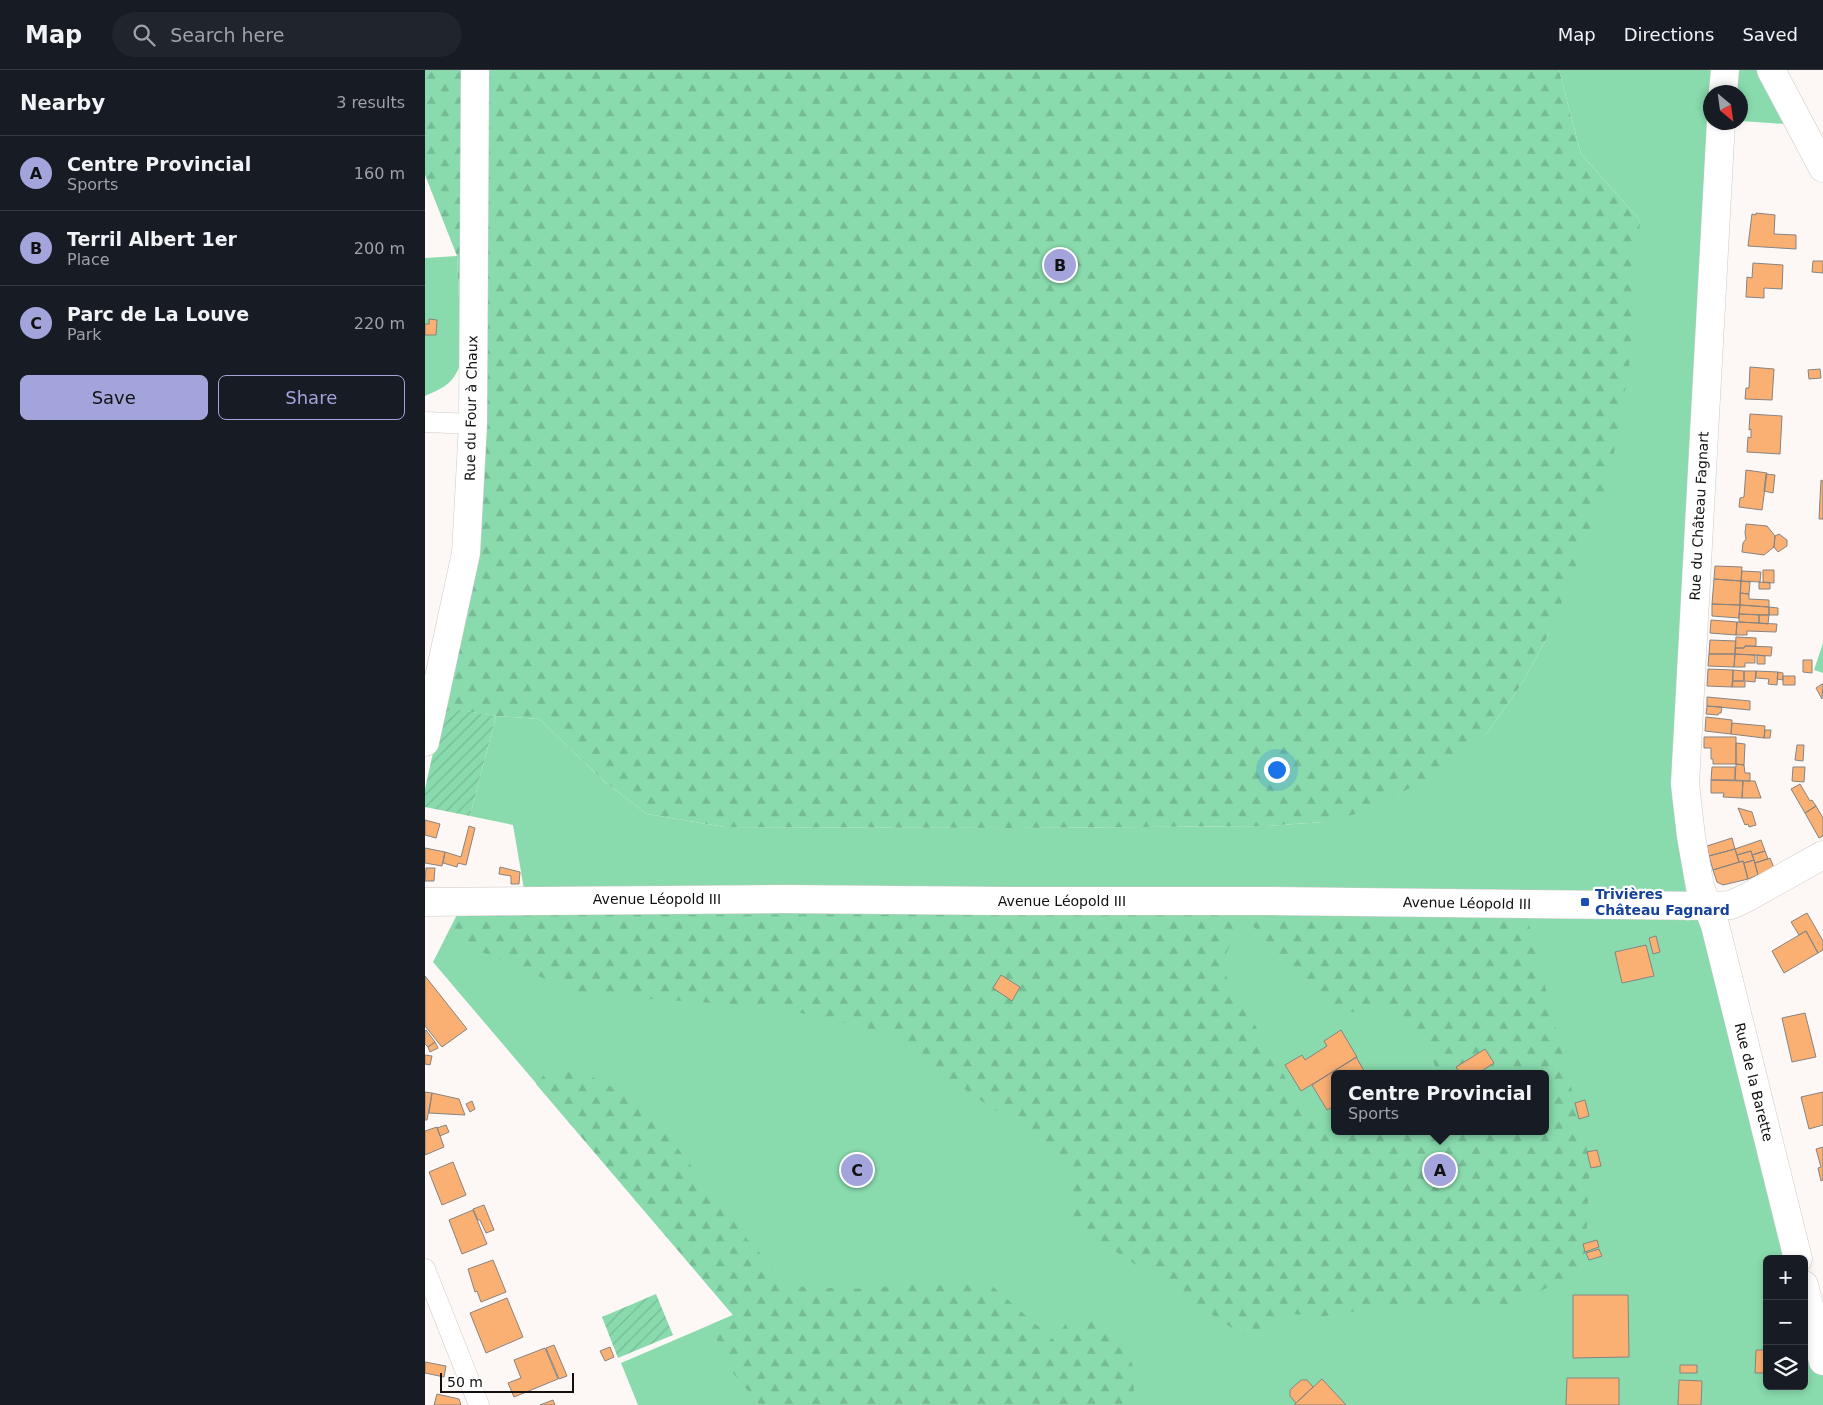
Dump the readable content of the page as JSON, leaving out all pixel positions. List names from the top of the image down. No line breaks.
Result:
{"streets":{"street":["Rue du Four à Chaux","Rue du Château Fagnart","Avenue Léopold III","Rue de la Barette"]},"crossings":[["Rue du Château Fagnart","Avenue Léopold III"],["Rue du Château Fagnart","Rue de la Barette"],["Avenue Léopold III","Rue de la Barette"]],"places":{"transit":["Trivières Château Fagnard"]},"scale_bar":"50 m","north":"bottom right","page":{"header":"Map","search":"Search here","nav":["Map","Directions","Saved"],"heading":["Nearby","3 results"],"list":[{"mark":"A","name":"Centre Provincial","note":"Sports","value":"160 m"},{"mark":"B","name":"Terril Albert 1er","note":"Place","value":"200 m"},{"mark":"C","name":"Parc de La Louve","note":"Park","value":"220 m"}],"pins":["B","A","C"],"buttons":["Save","Share"],"popup":["Centre Provincial","Sports"],"map_buttons":["+","−"],"scale":"50 m"}}
